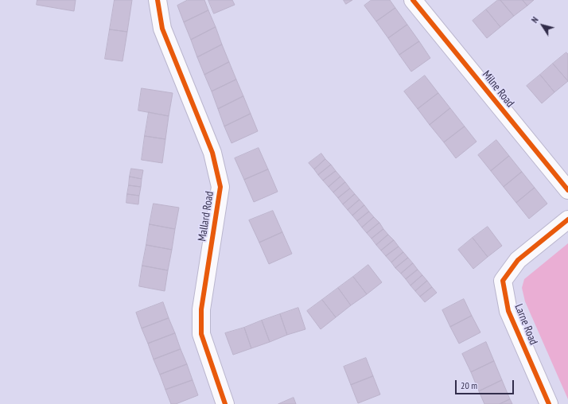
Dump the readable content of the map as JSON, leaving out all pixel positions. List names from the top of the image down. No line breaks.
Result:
{"streets":{"street":["Milne Road","Mallard Road","Larne Road"]},"scale_bar":"20 m","north":"top left"}
